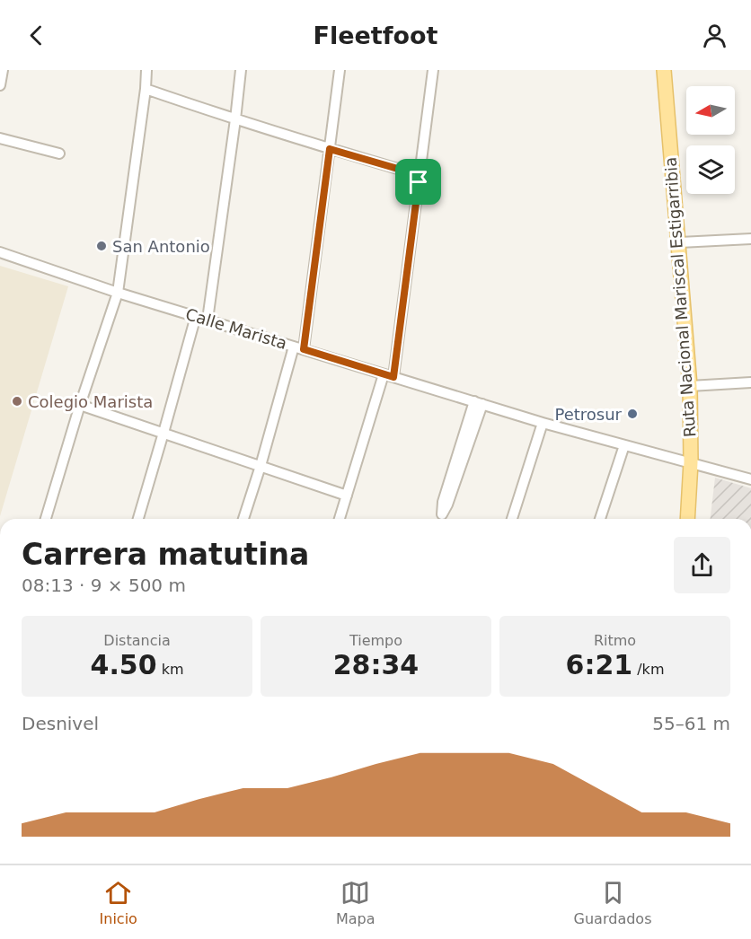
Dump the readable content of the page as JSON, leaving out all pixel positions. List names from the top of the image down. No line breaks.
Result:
{"streets":{"main road":["Ruta Nacional Mariscal Estigarribia"],"street":["Calle Marista"]},"crossings":[["Ruta Nacional Mariscal Estigarribia","Calle Marista"]],"places":["San Antonio","Colegio Marista","Petrosur"],"north":"left","page":{"header":"Fleetfoot","heading":["Carrera matutina","08:13 · 9 × 500 m"],"stats":[["Distancia","4.50 km"],["Tiempo","28:34"],["Ritmo","6:21 /km"]],"chart":["Desnivel","55–61 m"],"tabs":["Inicio","Mapa","Guardados"]}}
